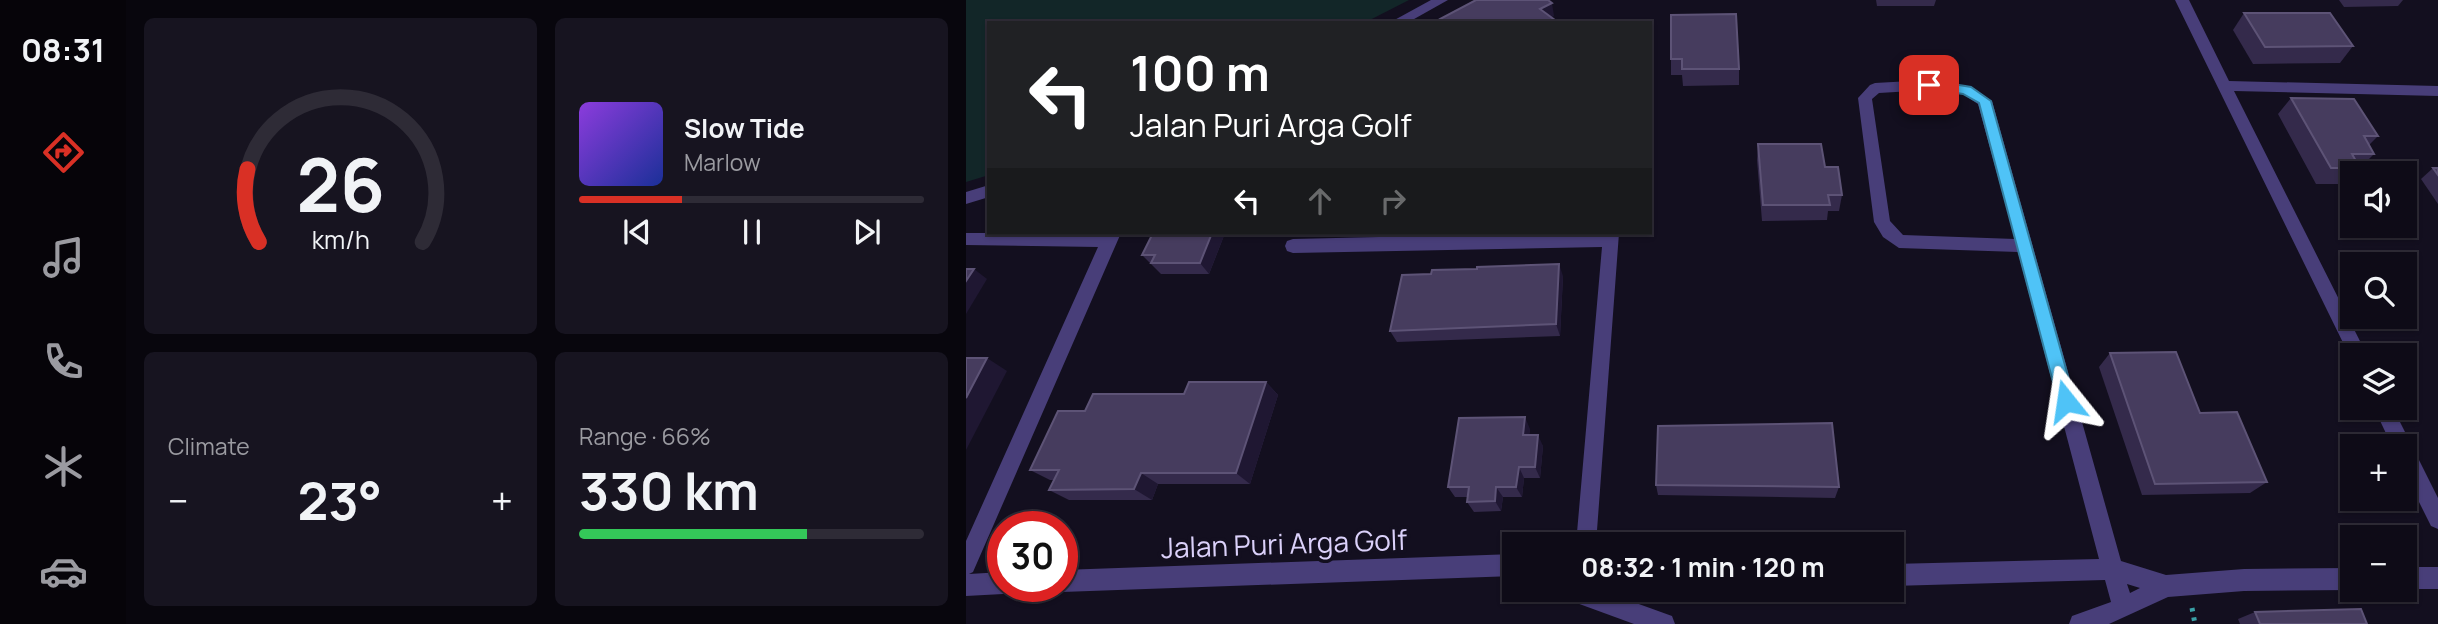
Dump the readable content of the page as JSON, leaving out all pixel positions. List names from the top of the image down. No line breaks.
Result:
{"streets":{"street":["Jalan Puri Arga Golf"]},"page":{"tabs":"08:31","turn":["100 m","Jalan Puri Arga Golf"],"song":["Slow Tide","Marlow"],"map_buttons":["+","−"],"tile":["Climate",["Range · 66%","330 km"]],"heat":["−","23°","+"],"limit":"30","trip":"08:32 · 1 min · 120 m","gauge":["26","km/h"]}}
